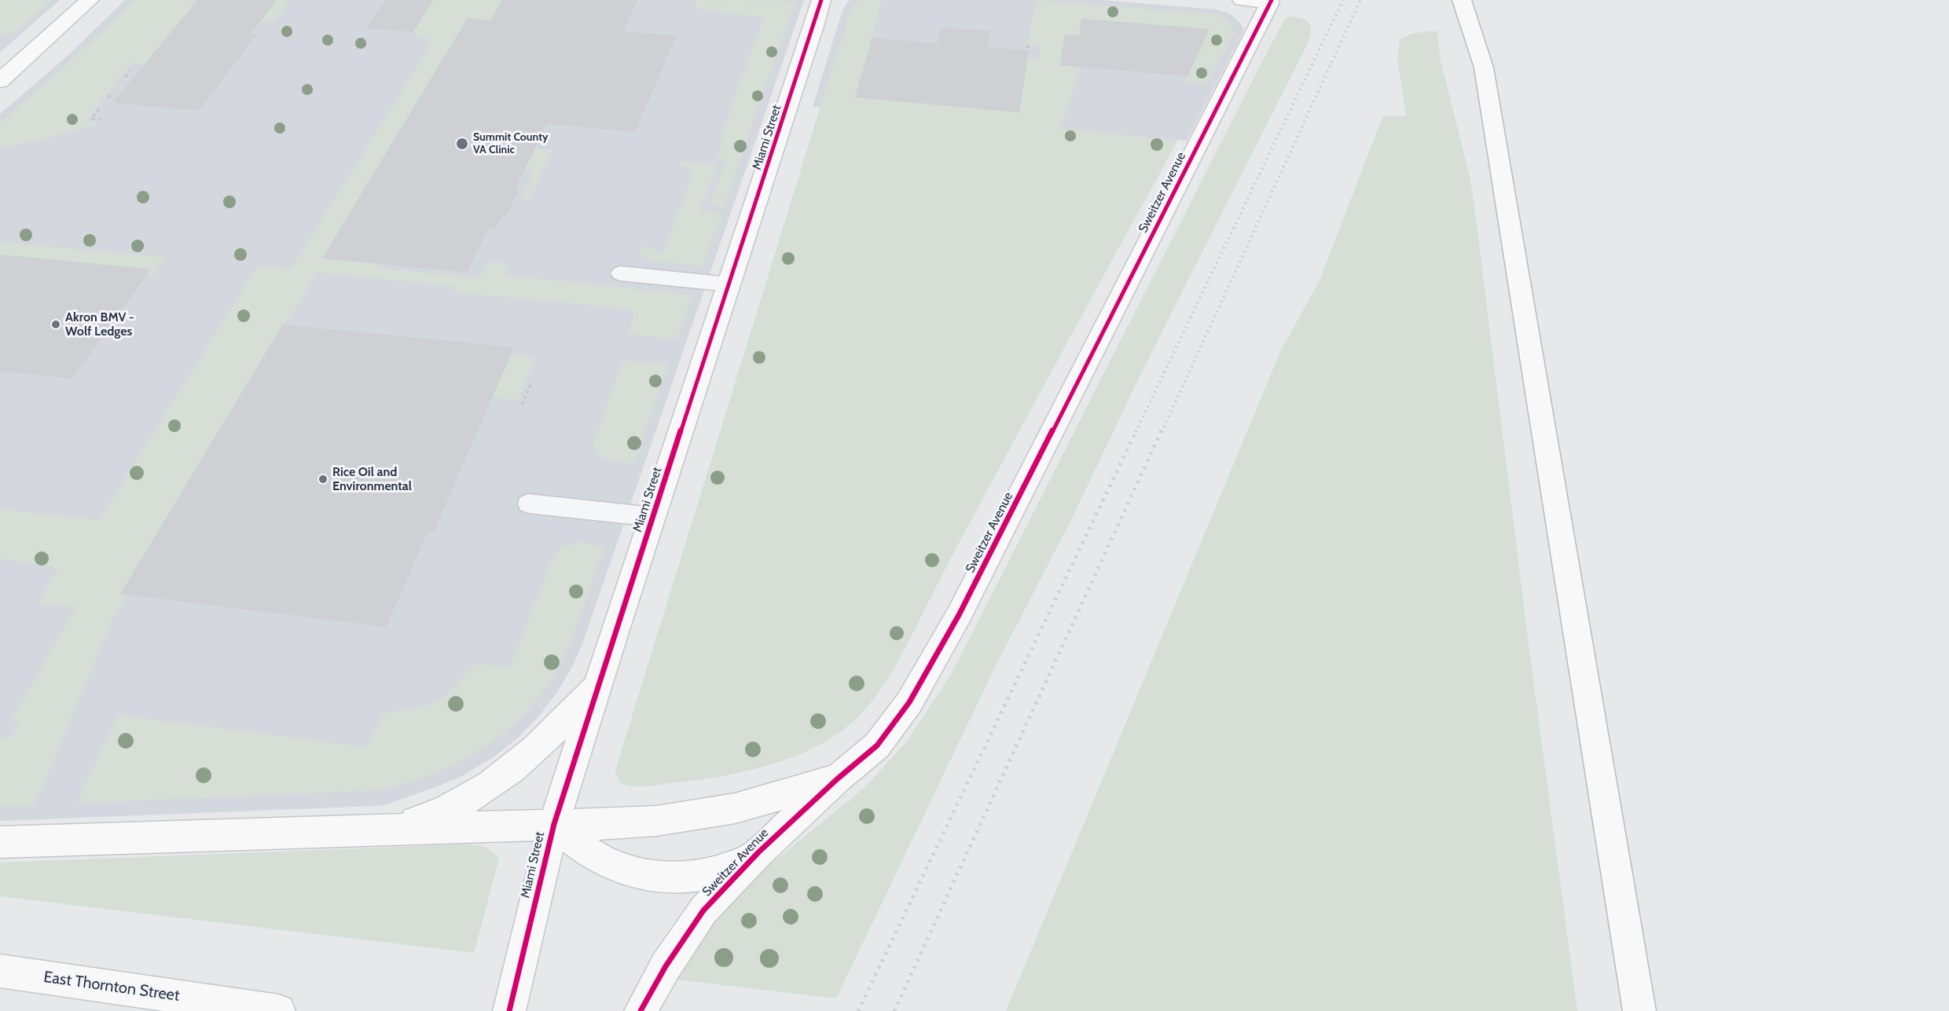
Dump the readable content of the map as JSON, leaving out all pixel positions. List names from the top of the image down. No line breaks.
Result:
{"streets":{"main road":["Miami Street","Sweitzer Avenue","East Thornton Street"]},"crossings":[["Miami Street","Sweitzer Avenue"]],"places":["Summit County VA Clinic","Akron BMV - Wolf Ledges","Rice Oil and Environmental"]}
